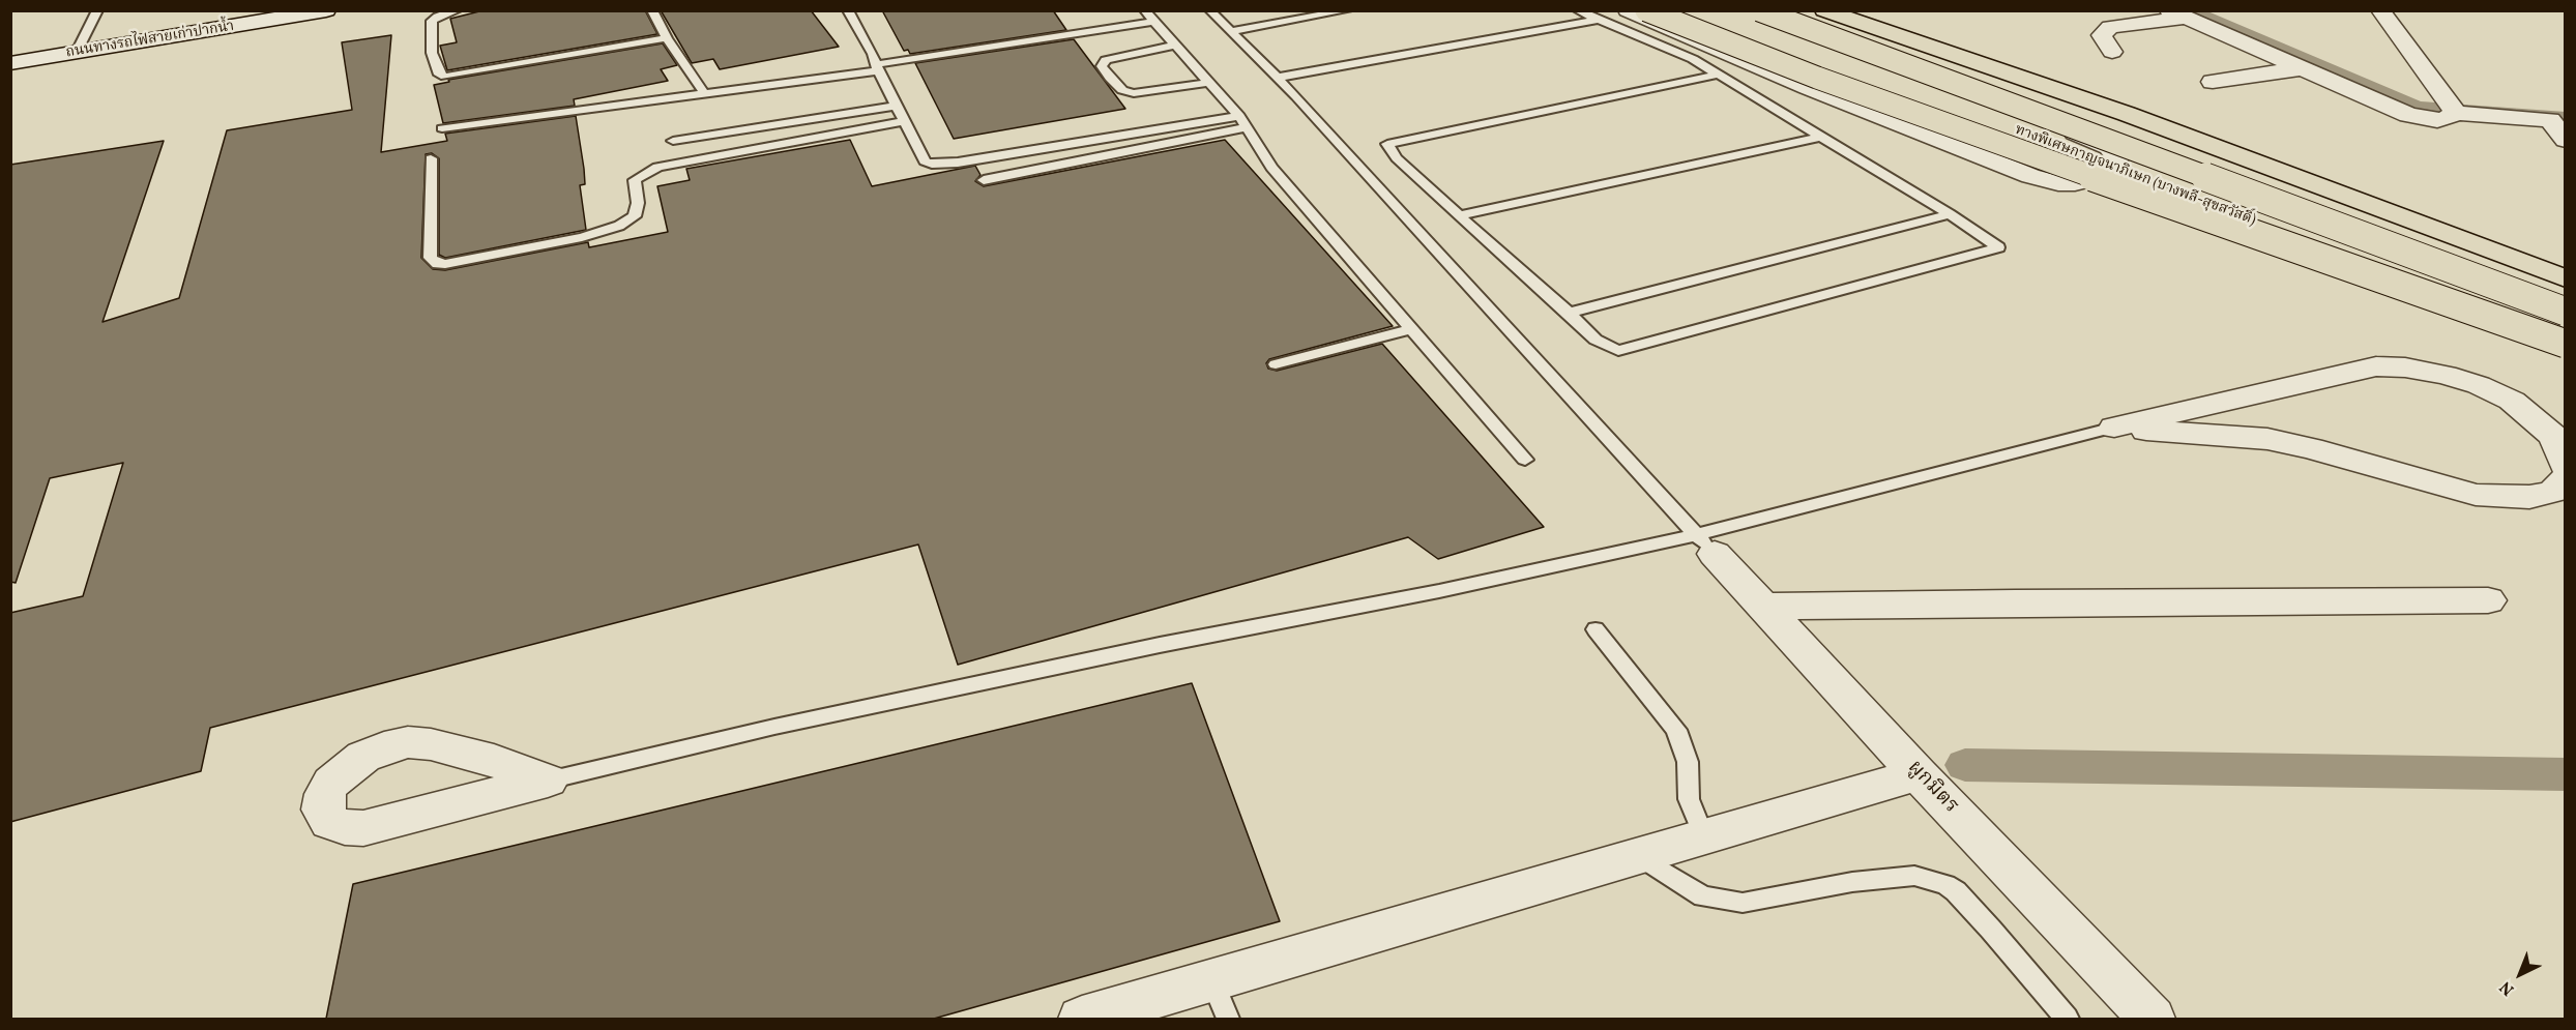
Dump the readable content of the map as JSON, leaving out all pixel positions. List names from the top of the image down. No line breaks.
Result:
{"streets":{"highway":["ทางพิเศษกาญจนาภิเษก (บางพลี-สุขสวัสดิ์)"],"street":["ถนนทางรถไฟสายเก่าปากน้ำ","ผูกมิตร"]},"north":"bottom left"}
